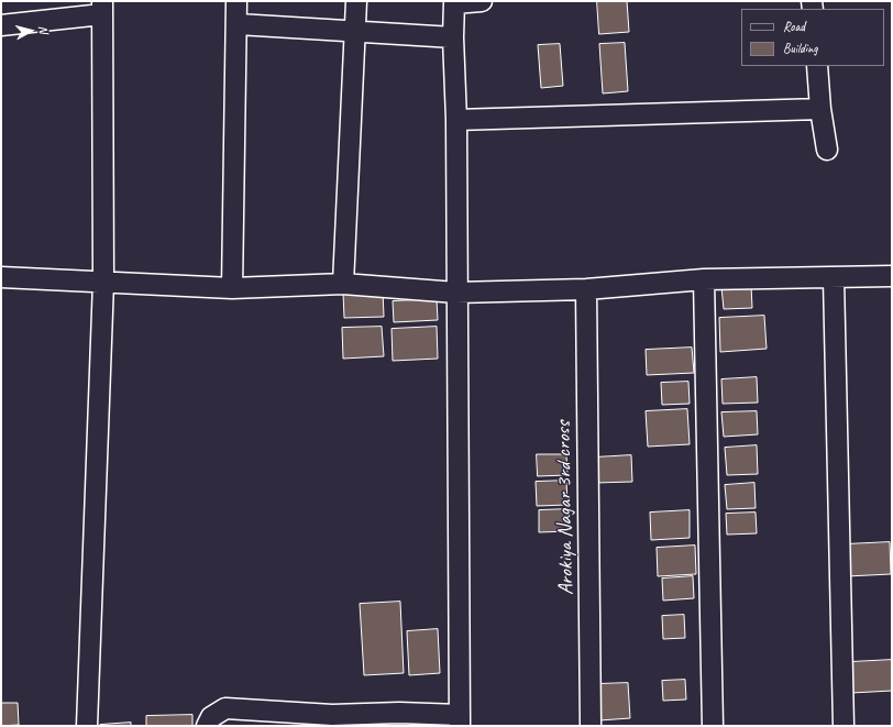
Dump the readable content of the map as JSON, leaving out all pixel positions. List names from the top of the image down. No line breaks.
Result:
{"streets":{"street":["Arokiya Nagar 3rd cross"]},"legend":["Road","Building"],"north":"right"}
